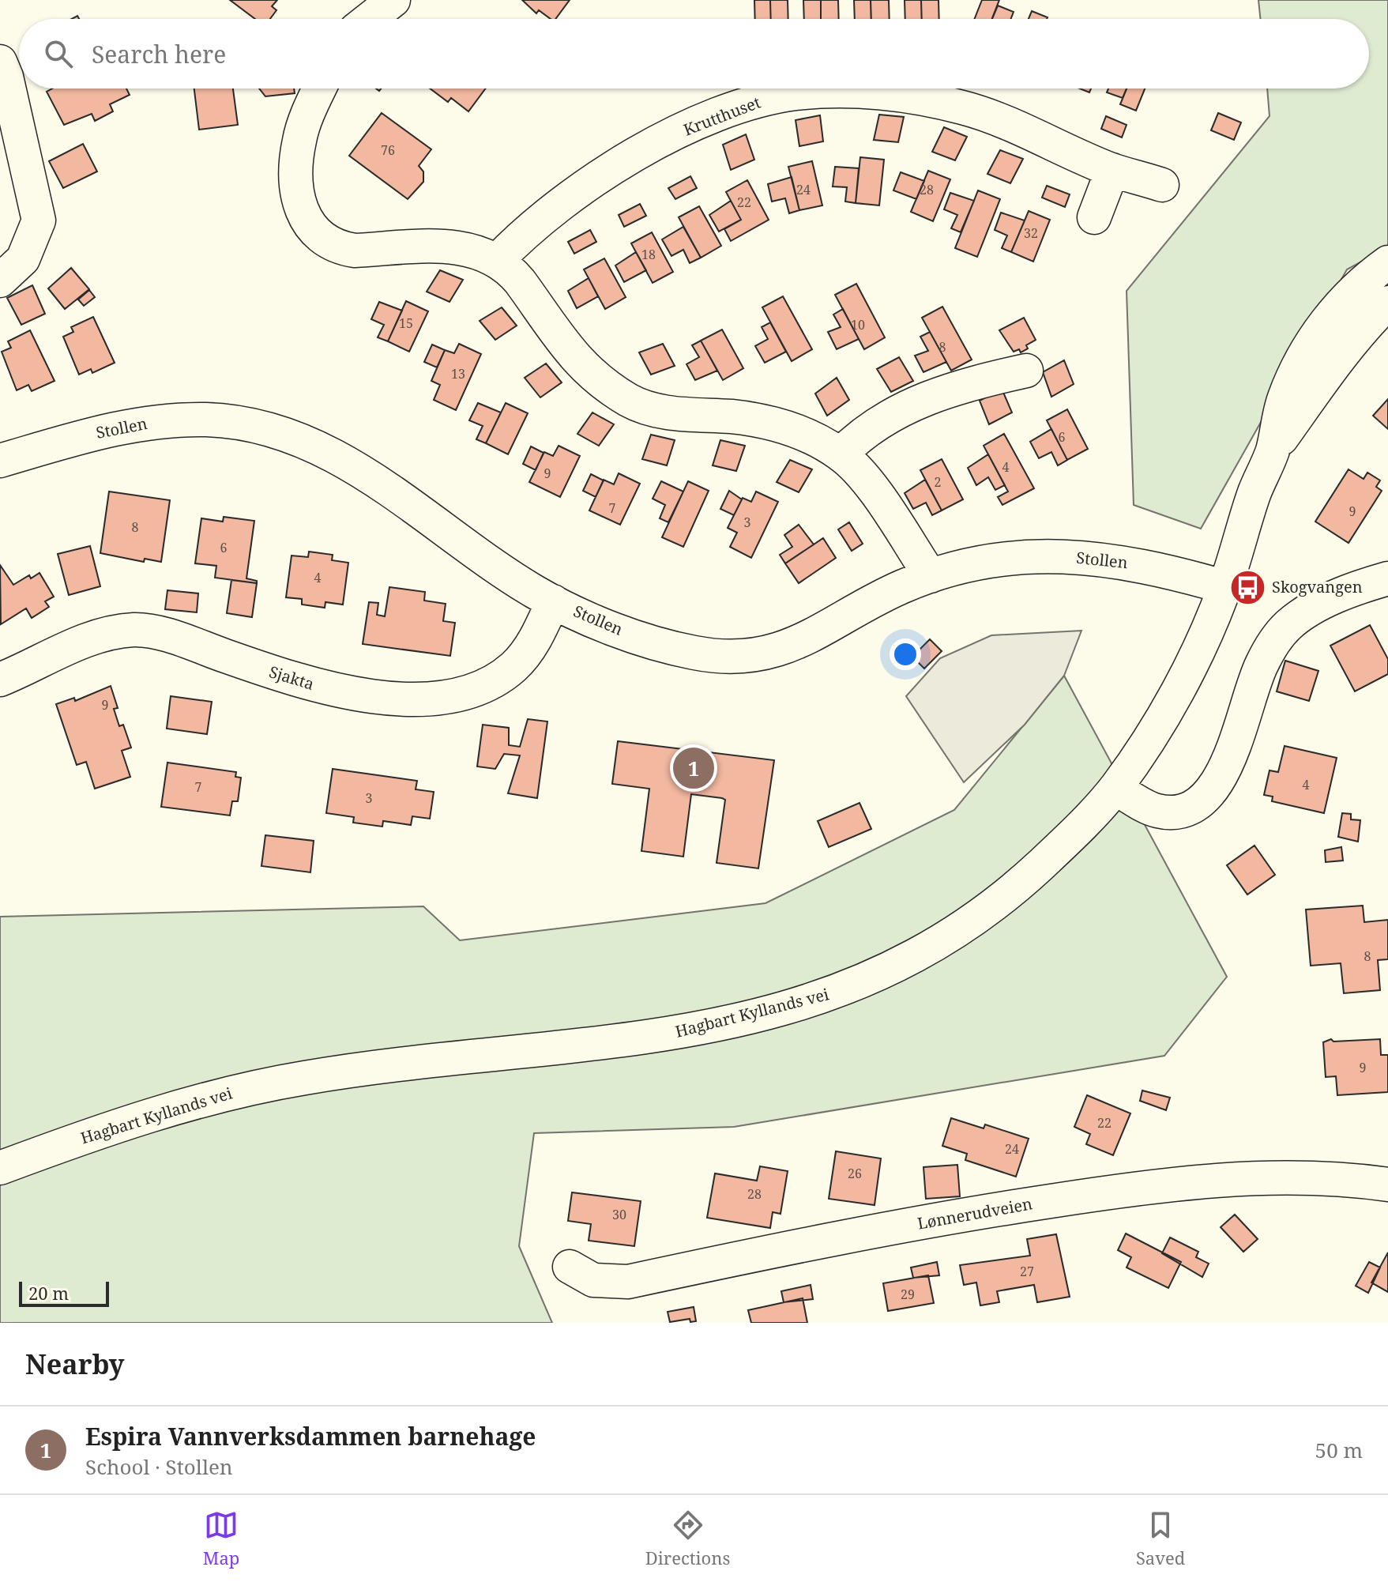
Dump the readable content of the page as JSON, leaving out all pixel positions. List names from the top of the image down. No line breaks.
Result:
{"streets":{"street":["Krutthuset","Stollen","Sjakta","Hagbart Kyllands vei","Lønnerudveien"]},"crossings":[["Stollen","Sjakta"],["Stollen","Hagbart Kyllands vei"]],"places":{"bus stop":["Skogvangen"]},"house_numbers":["76","24","28","22","32","18","15","10","8","13","6","4","9","2","7","9","3","8","6","4","9","4","7","3","8","9","22","24","26","28","30","27","29"],"scale_bar":"20 m","page":{"search":"Search here","pins":"1","scale":"20 m","heading":"Nearby","list":[{"mark":"1","name":"Espira Vannverksdammen barnehage","note":"School · Stollen","value":"50 m"}],"nav":["Map","Directions","Saved"]}}
